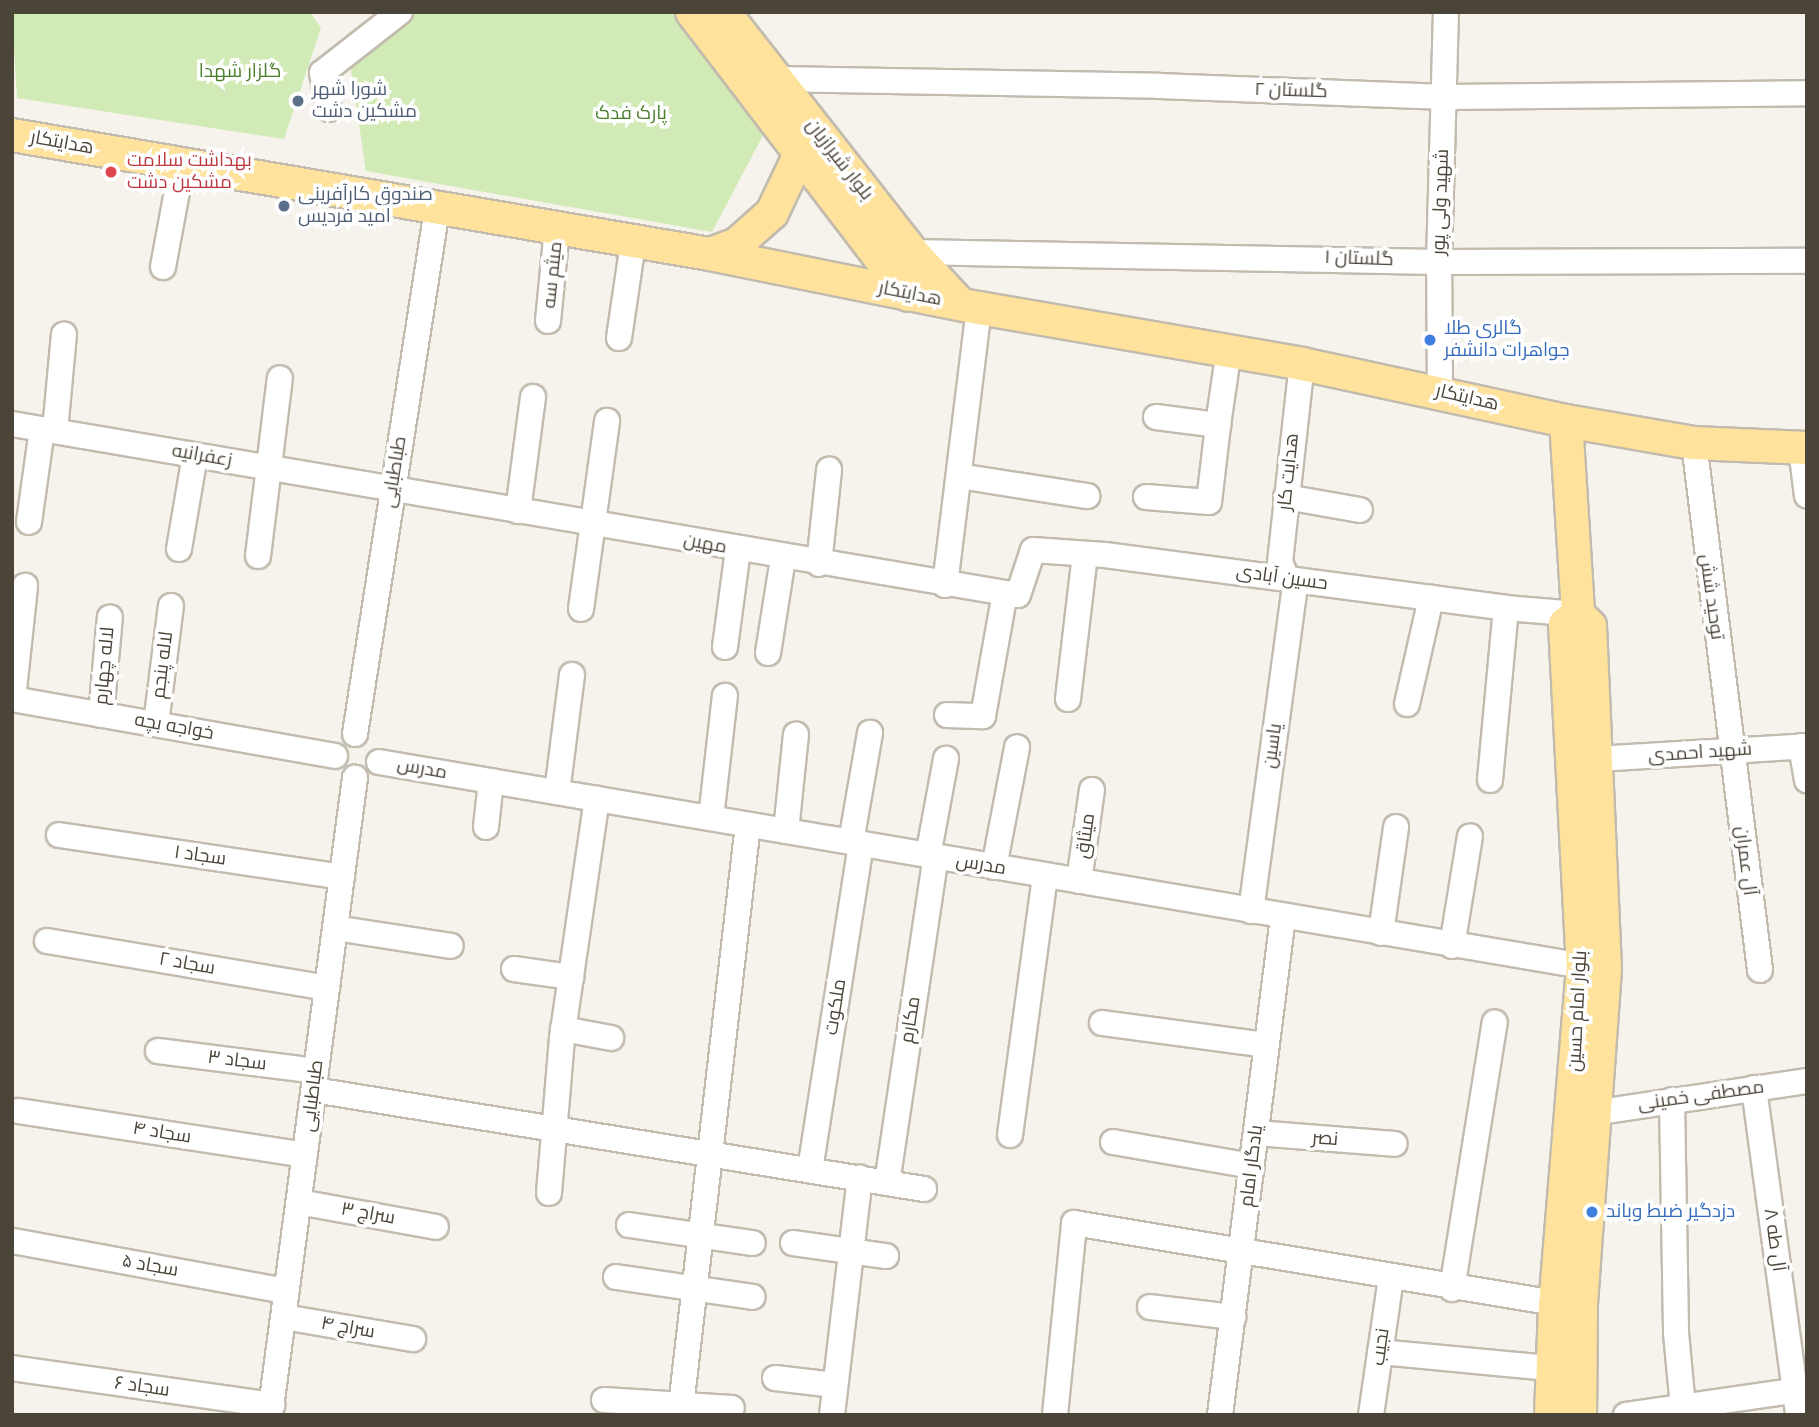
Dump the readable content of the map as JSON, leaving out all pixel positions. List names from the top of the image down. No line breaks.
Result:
{"streets":{"main road":["هدایتکار","بلوار شیرازیان","بلوار امام حسین"],"street":["گلستان ۲","شهید ولی پور","گلستان ۱","میثم سه","زعفرانیه","طباطبایی","هدایت کار","مهین","حسین آبادی","توحید شش","لاله پنجم","لاله چهارم","خواجه بچه","یاسین","شهید احمدی","مدرس","میثاق","سجاد ۱","آل عمران","سجاد ۲","ملکوت","مکارم","سجاد ۳","مصطفی خمینی","سجاد ۴","نصر","یادگار امام","سراج ۳","آل طه ۸","سجاد ۵","سراج ۴","نجیب","سجاد ۶"]},"crossings":[["گلستان ۲","بلوار شیرازیان"],["گلستان ۲","شهید ولی پور"],["هدایتکار","بلوار شیرازیان"],["هدایتکار","شهید ولی پور"],["هدایتکار","میثم سه"],["هدایتکار","طباطبایی"],["هدایتکار","هدایت کار"],["هدایتکار","توحید شش"],["هدایتکار","بلوار امام حسین"],["بلوار شیرازیان","گلستان ۱"],["شهید ولی پور","گلستان ۱"],["زعفرانیه","طباطبایی"],["زعفرانیه","مهین"],["طباطبایی","مهین"],["طباطبایی","خواجه بچه"],["طباطبایی","مدرس"],["طباطبایی","سجاد ۱"],["طباطبایی","سجاد ۲"],["طباطبایی","سجاد ۳"],["طباطبایی","سجاد ۴"],["طباطبایی","سراج ۳"],["طباطبایی","سجاد ۵"],["طباطبایی","سراج ۴"],["طباطبایی","سجاد ۶"],["هدایت کار","حسین آبادی"],["هدایت کار","یاسین"],["مهین","حسین آبادی"],["حسین آبادی","یاسین"],["حسین آبادی","بلوار امام حسین"],["توحید شش","شهید احمدی"],["توحید شش","آل عمران"],["لاله پنجم","خواجه بچه"],["لاله چهارم","خواجه بچه"],["خواجه بچه","مدرس"],["یاسین","مدرس"],["شهید احمدی","آل عمران"],["شهید احمدی","بلوار امام حسین"],["مدرس","میثاق"],["مدرس","ملکوت"],["مدرس","بلوار امام حسین"],["مدرس","مکارم"],["مدرس","یادگار امام"],["ملکوت","سجاد ۳"],["بلوار امام حسین","مصطفی خمینی"],["مکارم","سجاد ۳"],["مصطفی خمینی","آل طه ۸"],["نصر","یادگار امام"]],"parks":["گلزار شهدا","پارک فدک"],"places":["شورا شهر مشکین دشت","بهداشت سلامت مشکین دشت","صندوق کارآفرینی امید فردیس","گالری طلا جواهرات دانشفر","دزدگیر ضبط وباند"]}
